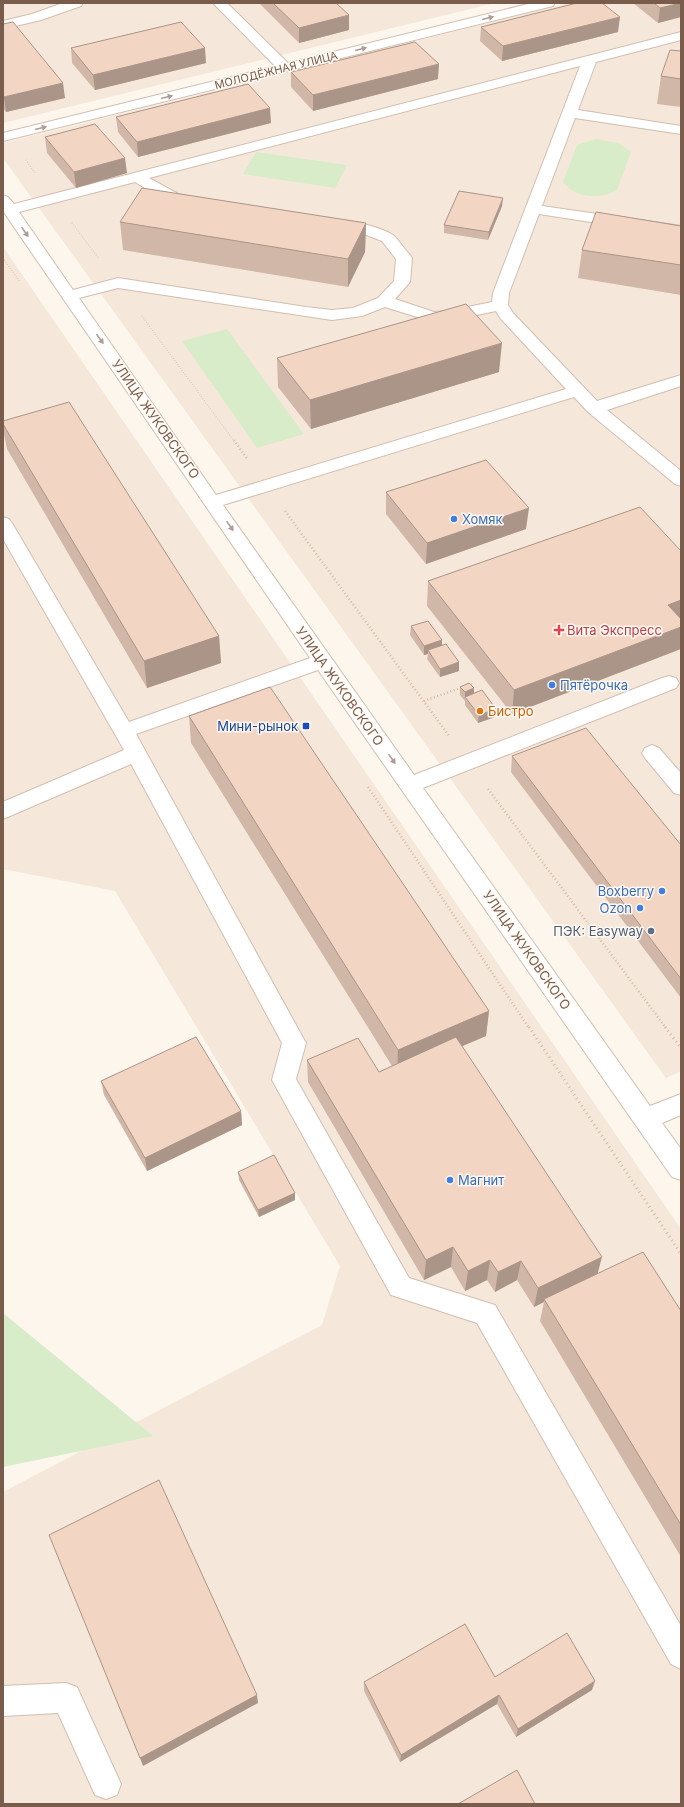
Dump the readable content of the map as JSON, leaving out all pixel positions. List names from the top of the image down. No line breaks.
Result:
{"streets":{"street":["МОЛОДЁЖНАЯ УЛИЦА","УЛИЦА ЖУКОВСКОГО"]},"one_way":["УЛИЦА ЖУКОВСКОГО"],"places":{"other":["Хомяк","Пятёрочка","Бистро","Boxberry","Ozon","ПЭК: Easyway","Магнит"],"health":["Вита Экспресс"],"transit":["Мини-рынок"]}}
